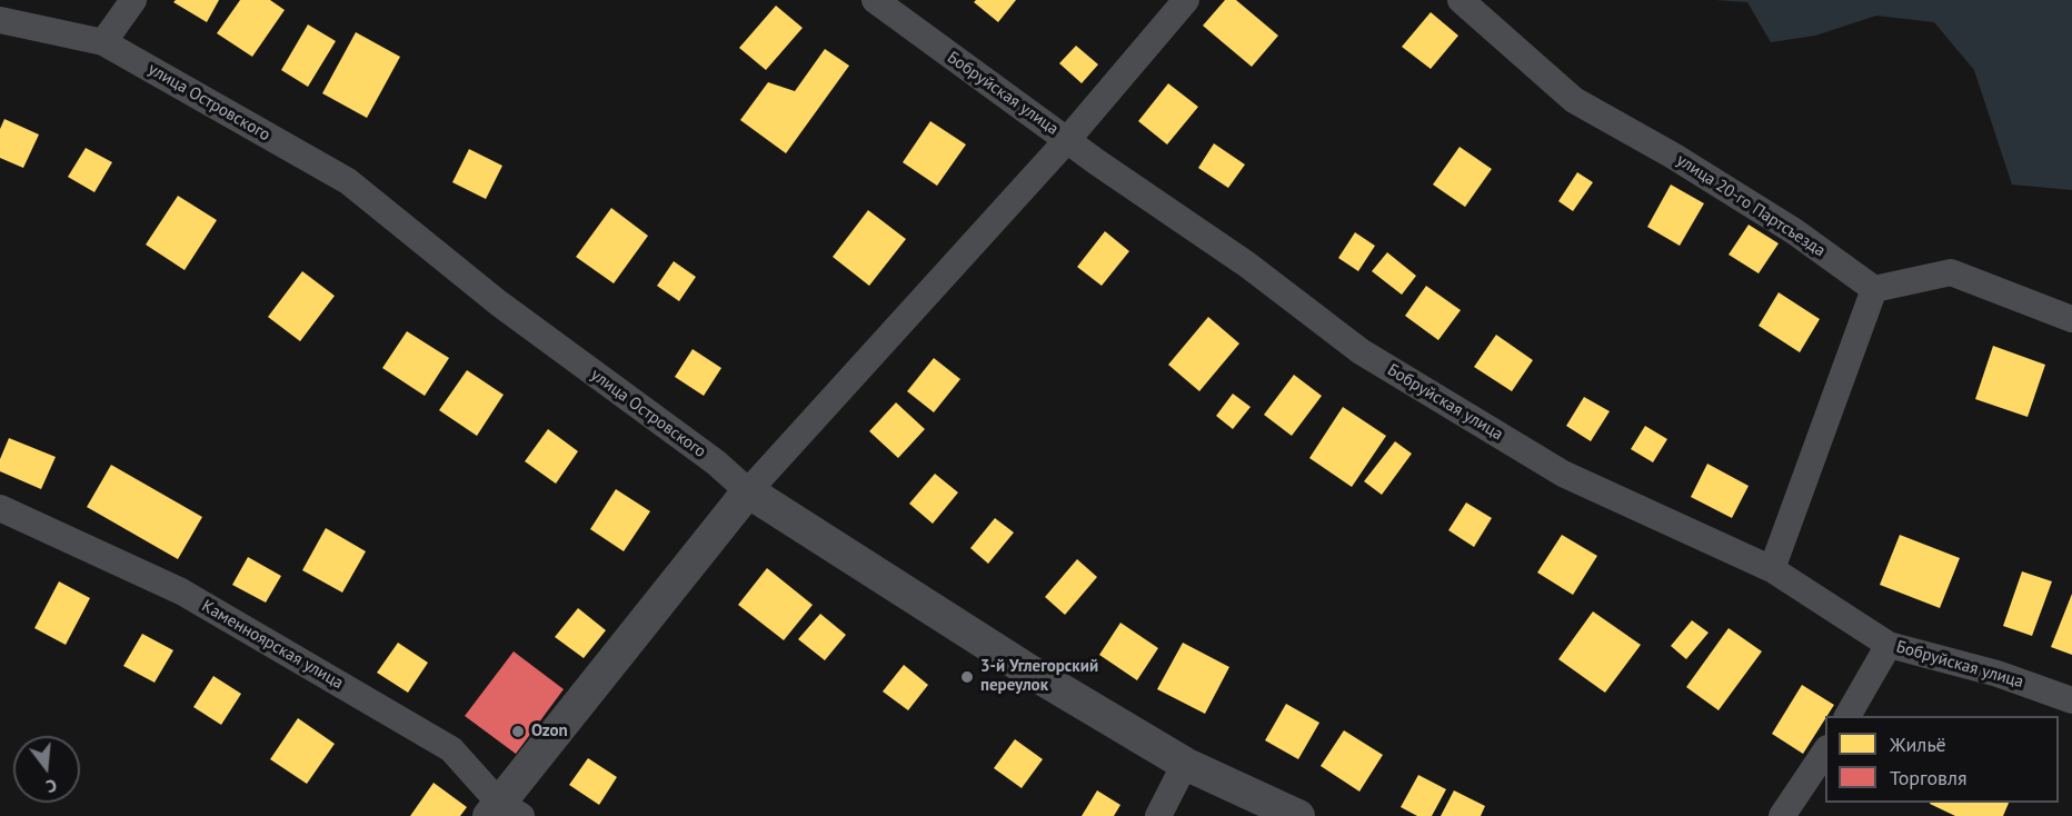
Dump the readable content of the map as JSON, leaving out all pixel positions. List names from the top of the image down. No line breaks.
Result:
{"streets":{"street":["Бобруйская улица","улица Островского","улица 20-го Партсъезда","Каменноярская улица"]},"places":["3-й Углегорский переулок","Ozon"],"legend":["Жильё","Торговля"],"north":"bottom"}
